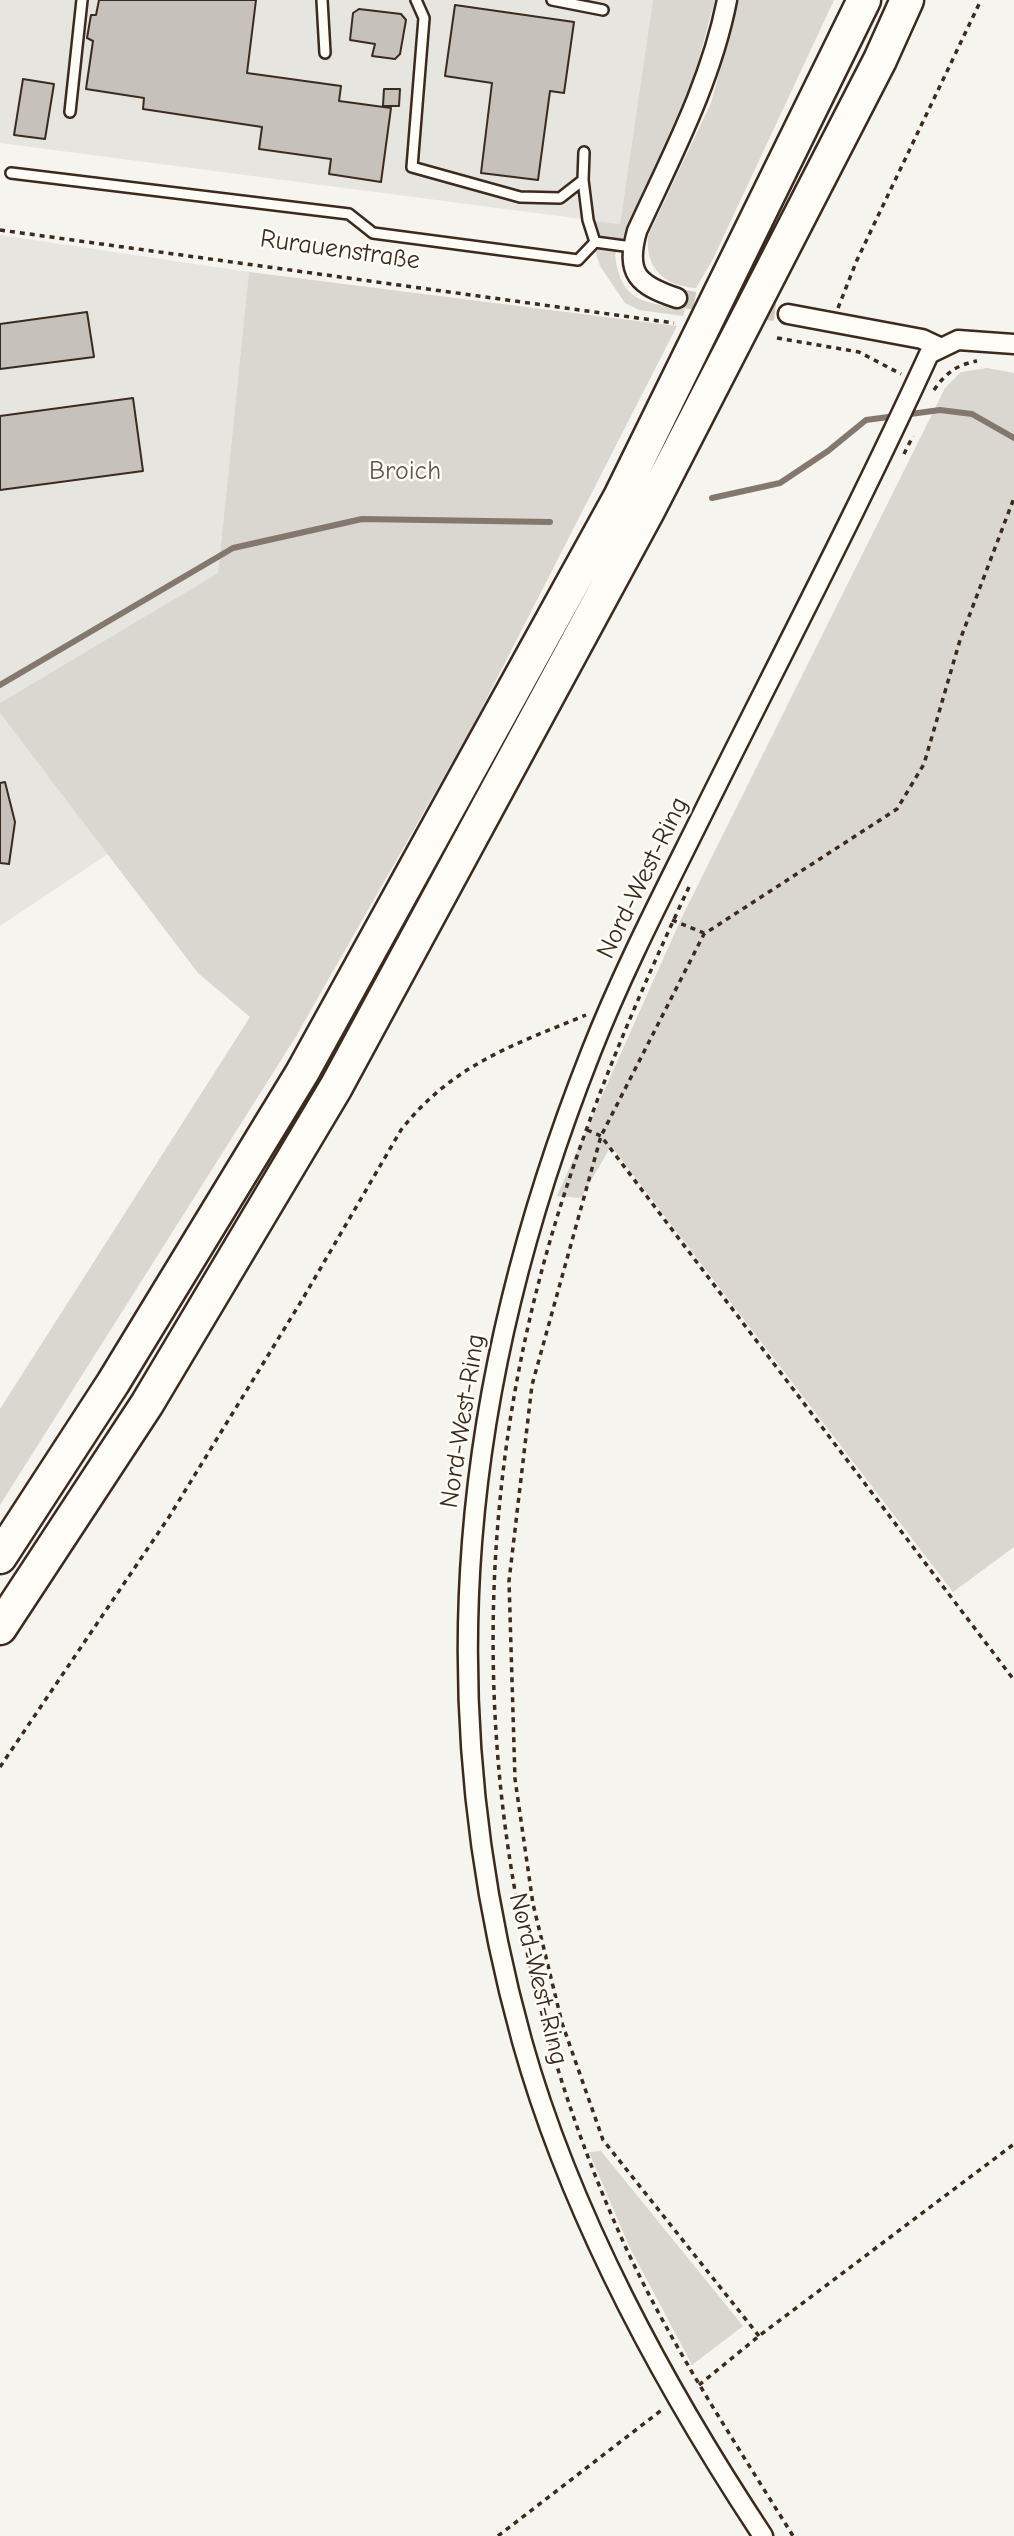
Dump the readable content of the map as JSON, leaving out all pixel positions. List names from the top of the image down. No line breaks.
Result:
{"streets":{"street":["Nord-West-Ring"],"path":["Rurauenstraße"]},"parks":["Broich"]}
